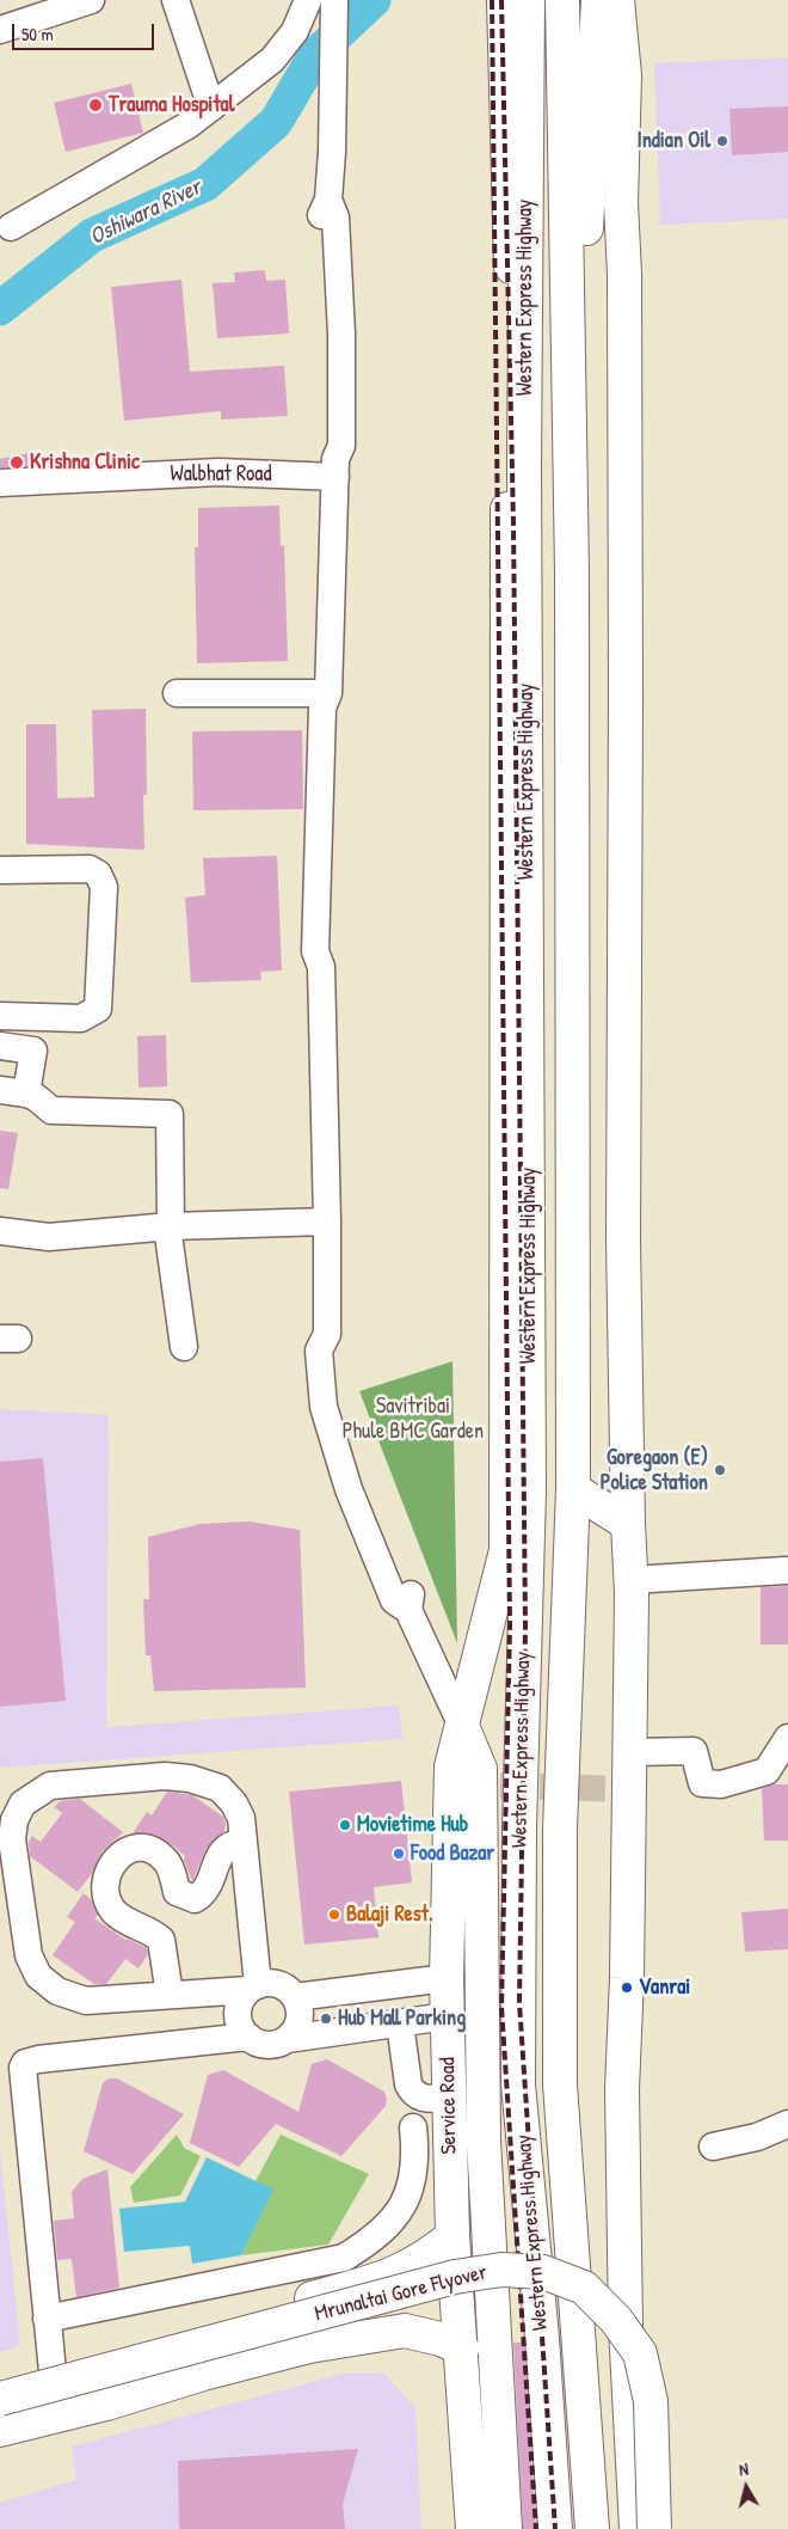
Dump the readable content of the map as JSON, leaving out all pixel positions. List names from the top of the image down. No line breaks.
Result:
{"streets":{"main road":["Western Express Highway","Service Road","Mrunaltai Gore Flyover"],"street":["Walbhat Road"]},"water":["Oshiwara River"],"parks":["Savitribai Phule BMC Garden"],"places":["Trauma Hospital","Indian Oil","Krishna Clinic","Goregaon (E) Police Station","Movietime Hub","Food Bazar","Balaji Rest.","Vanrai","Hub Mall Parking"],"scale_bar":"50 m","north":"top"}
